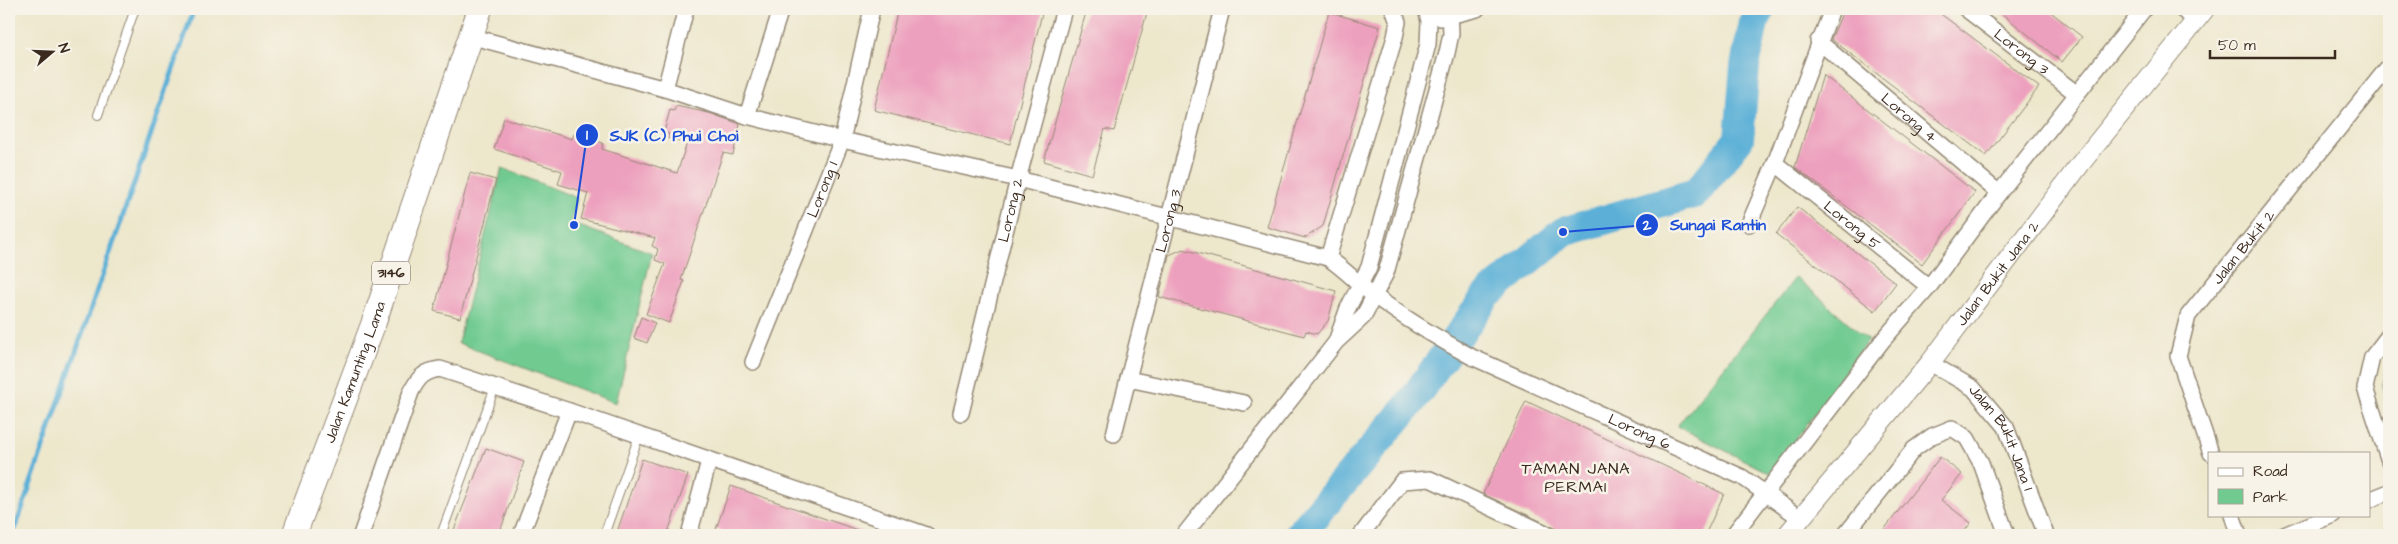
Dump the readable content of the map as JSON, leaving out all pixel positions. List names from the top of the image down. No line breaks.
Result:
{"streets":{"main road":["3146","Jalan Kamunting Lama"],"street":["Lorong 3","Lorong 4","Lorong 1","Lorong 2","Lorong 5","Jalan Bukit 2","Jalan Bukit Jana 2","Lorong 6","Jalan Bukit Jana 1"]},"crossings":[["Jalan Bukit Jana 2","Lorong 6"],["Jalan Bukit Jana 2","Jalan Bukit Jana 1"]],"districts":["TAMAN JANA PERMAI"],"places":["SJK (C) Phui Choi","Sungai Rantin"],"legend":["Road","Park"],"scale_bar":"50 m","north":"right"}
